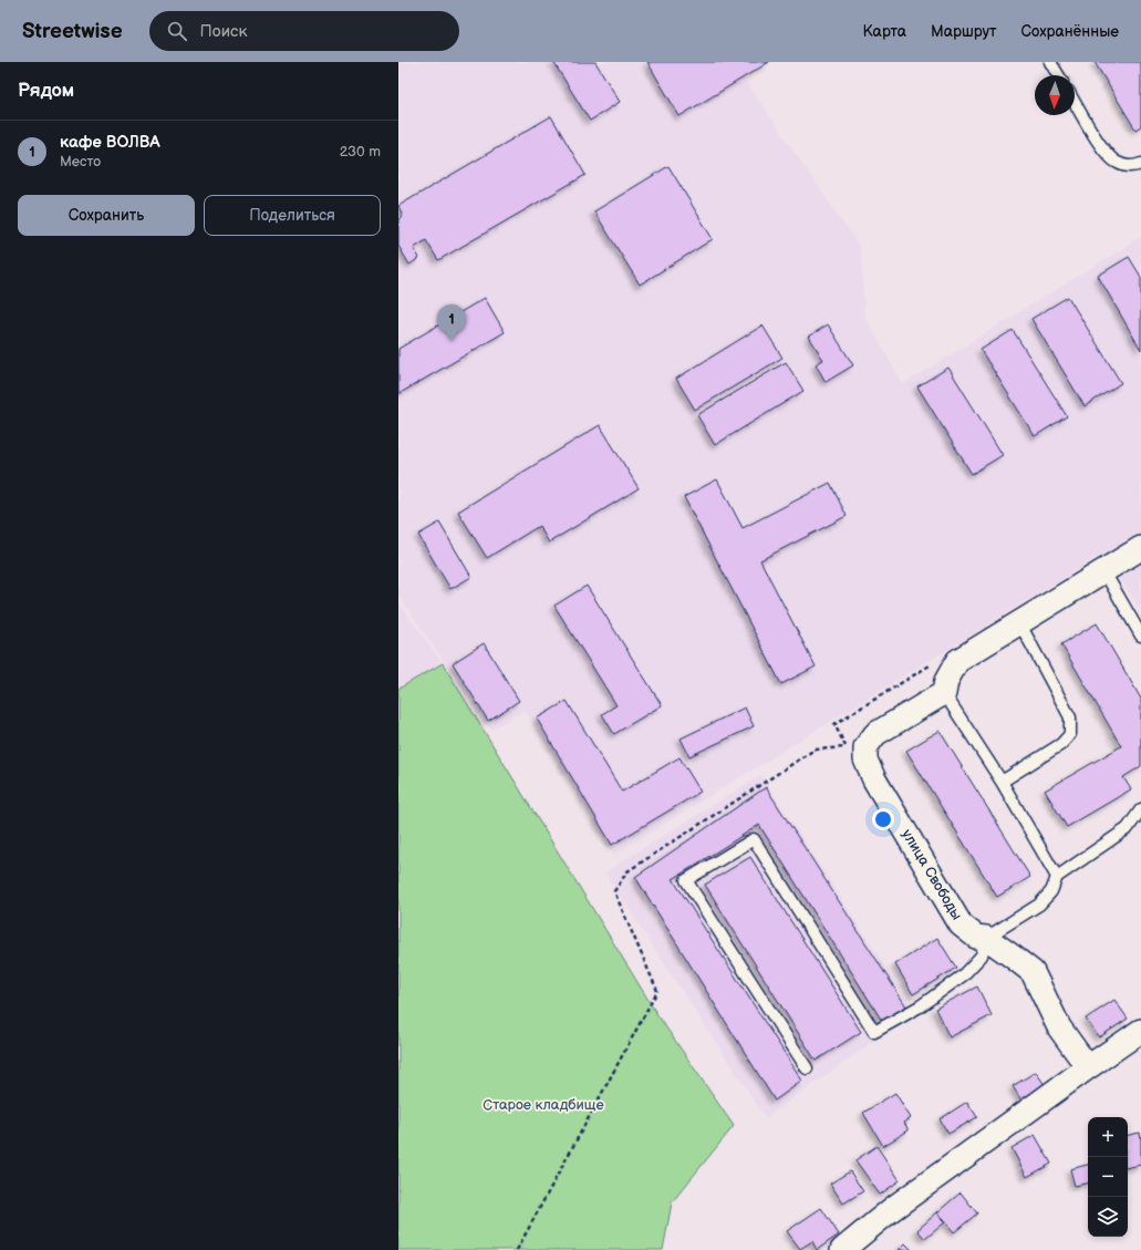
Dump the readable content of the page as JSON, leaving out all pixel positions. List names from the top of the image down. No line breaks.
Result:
{"streets":{"street":["улица Свободы"]},"parks":["Старое кладбище"],"north":"bottom","page":{"header":"Streetwise","search":"Поиск","nav":["Карта","Маршрут","Сохранённые"],"heading":"Рядом","list":[{"mark":"1","name":"кафе ВОЛВА","note":"Место","value":"230 m"}],"buttons":["Сохранить","Поделиться"],"pins":"1","map_buttons":["+","−"]}}
